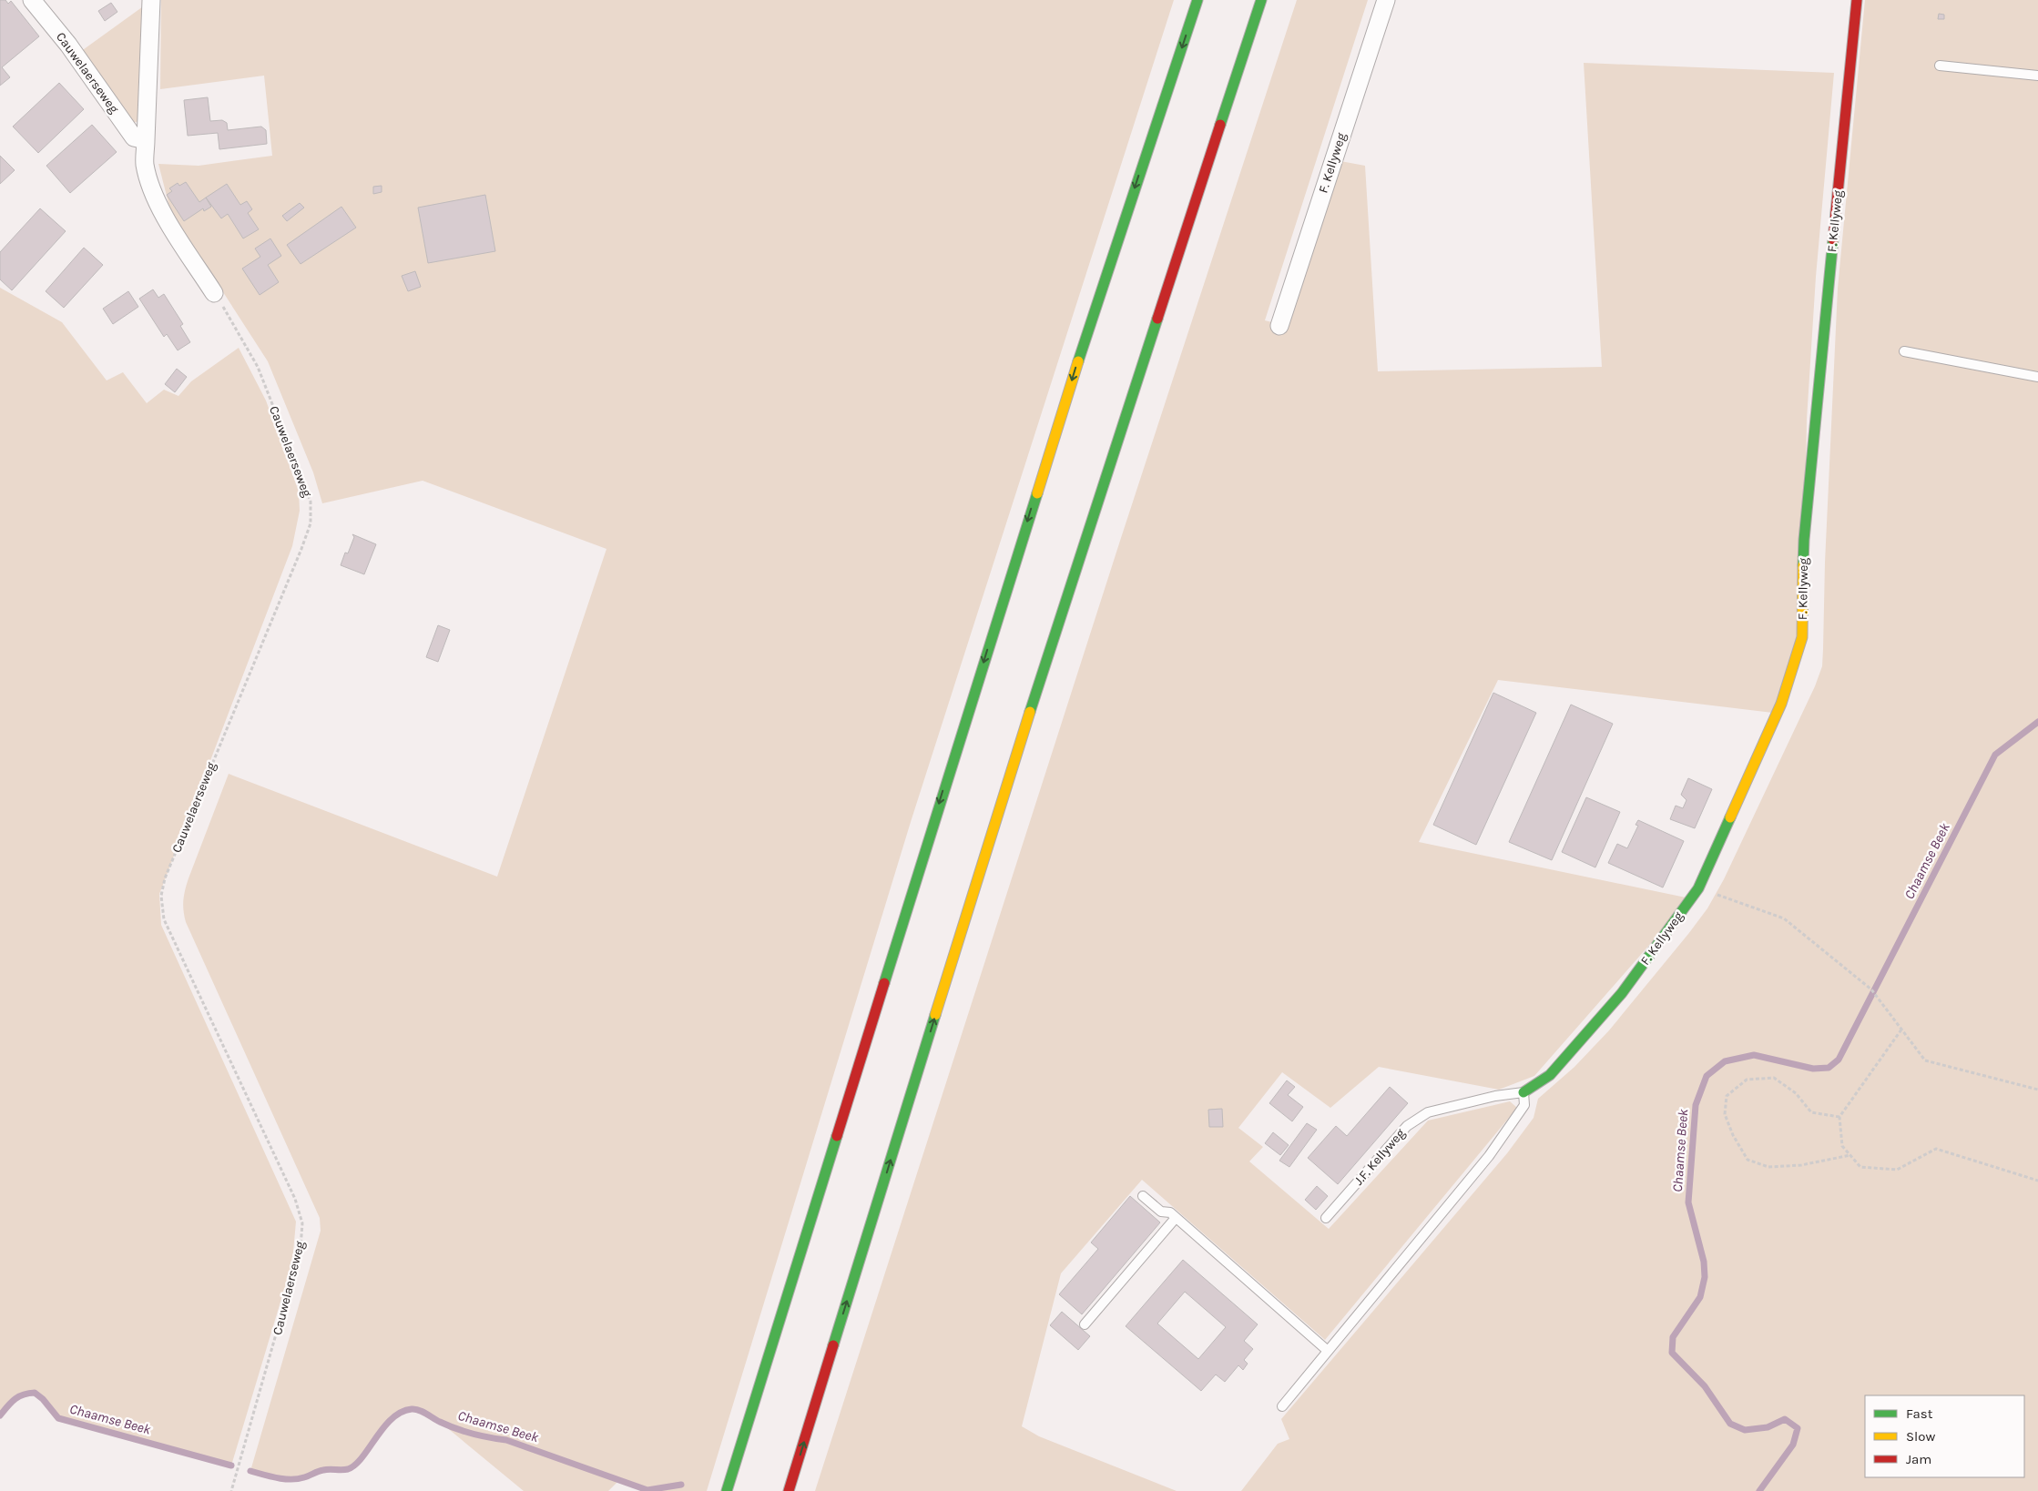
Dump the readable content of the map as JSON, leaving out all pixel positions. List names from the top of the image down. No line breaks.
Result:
{"streets":{"main road":["F. Kellyweg"],"street":["Cauwelaerseweg"],"lane":["J.F. Kellyweg"]},"crossings":[["F. Kellyweg","J.F. Kellyweg"]],"water":["Chaamse Beek"],"legend":["Fast","Slow","Jam"]}
